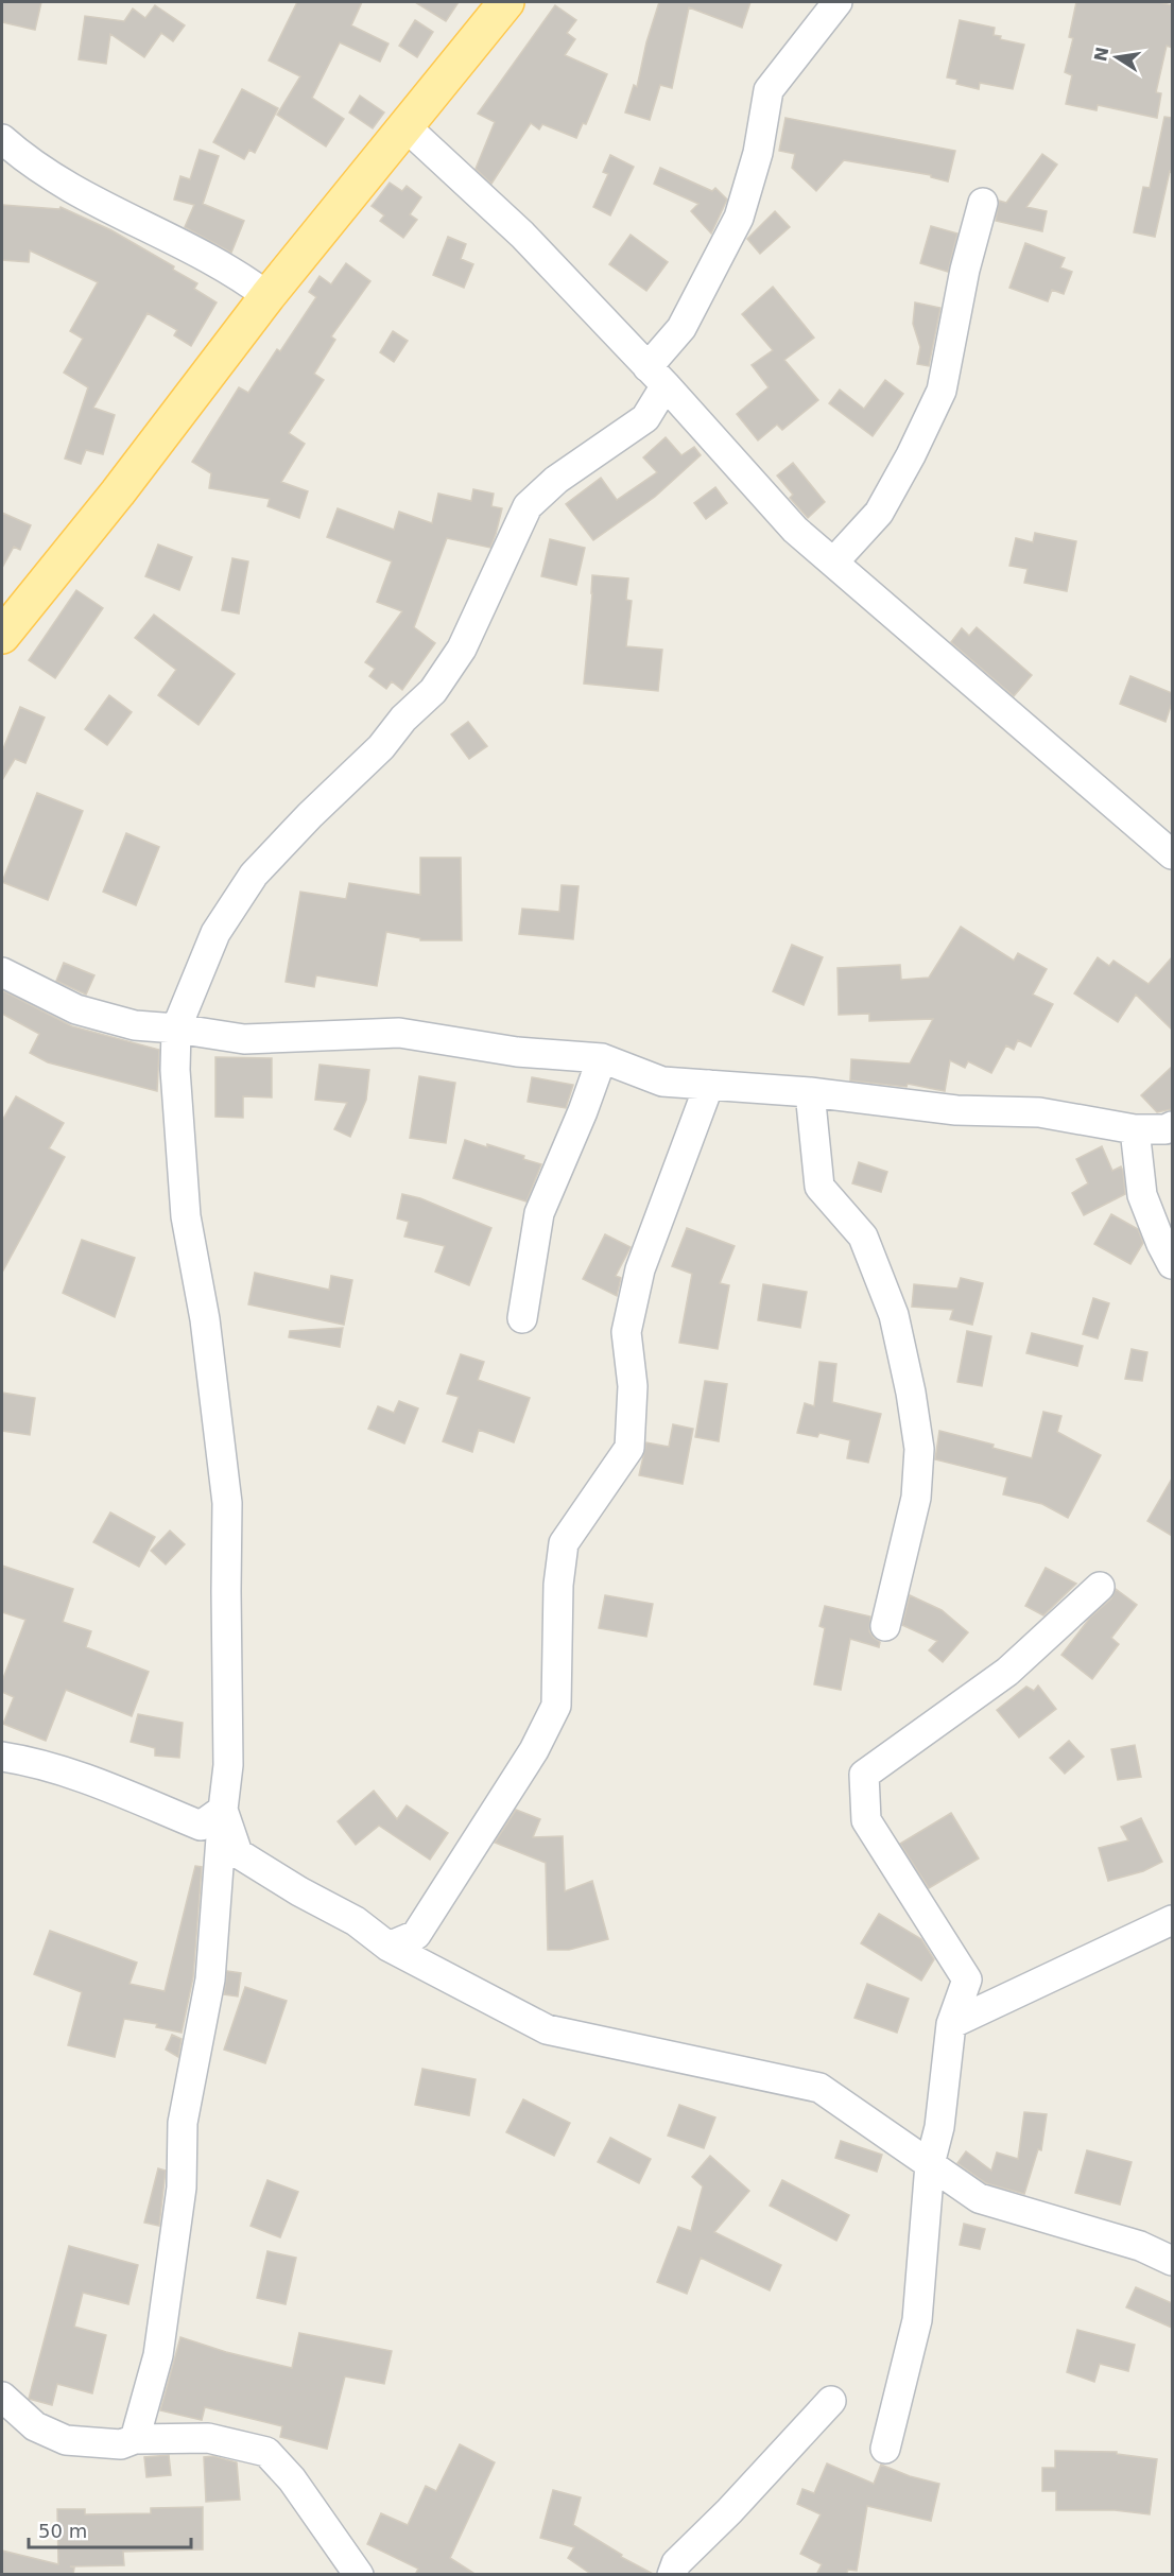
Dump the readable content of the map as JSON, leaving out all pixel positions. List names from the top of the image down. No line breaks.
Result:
{"scale_bar":"50 m","north":"left"}
